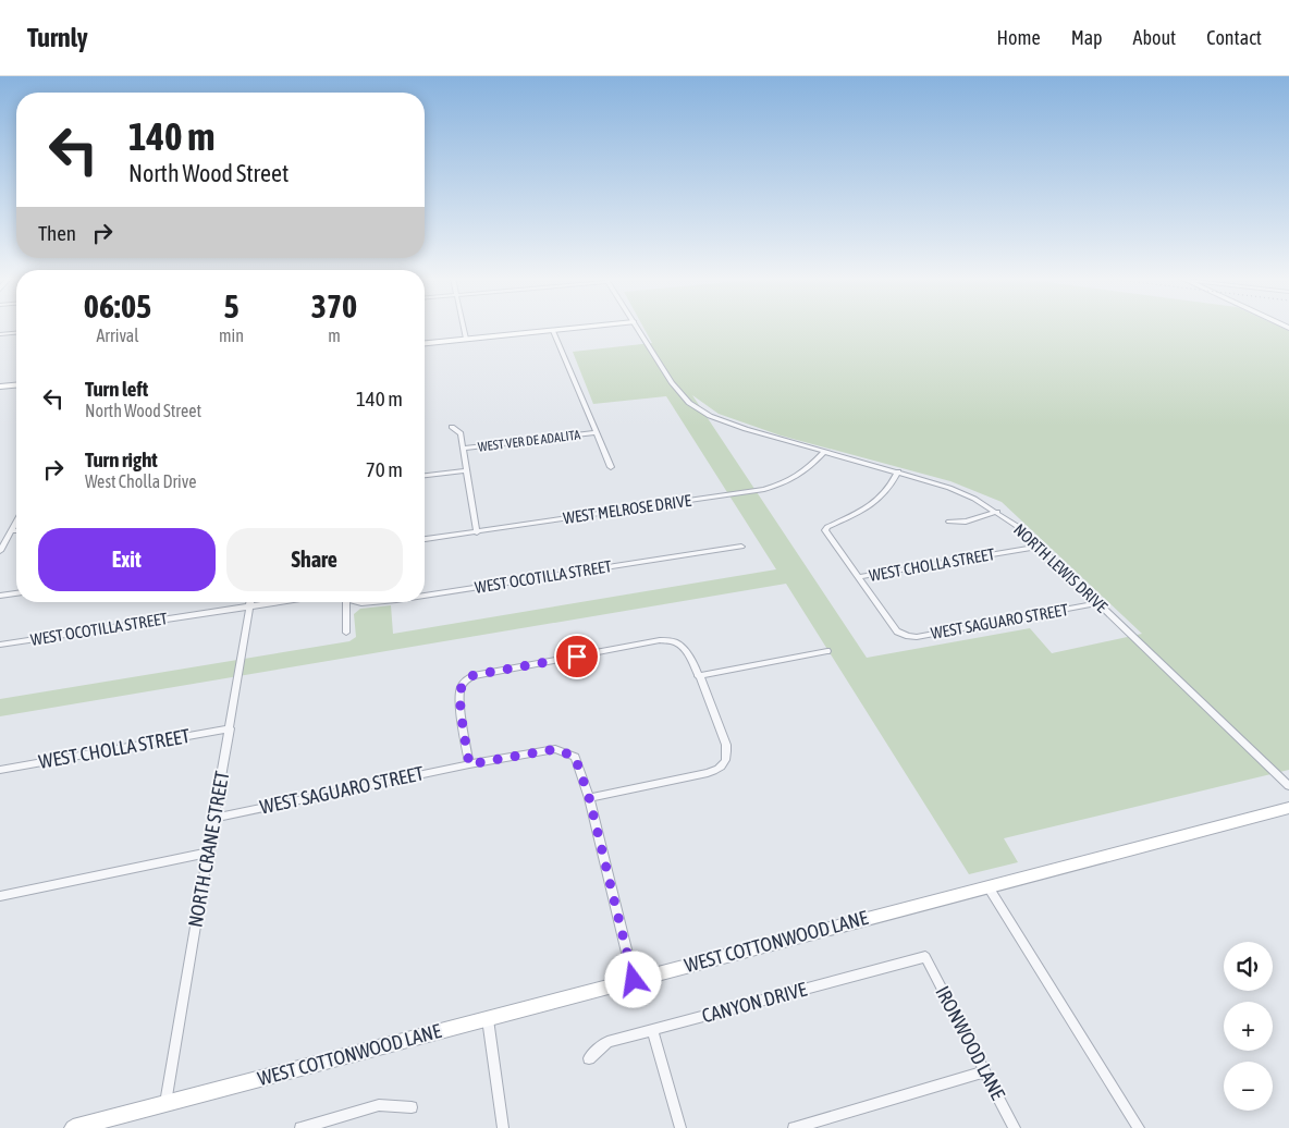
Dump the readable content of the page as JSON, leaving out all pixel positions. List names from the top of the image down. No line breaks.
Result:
{"streets":{"main road":["WEST COTTONWOOD LANE"],"street":["WEST VER DE ADALITA","WEST MELROSE DRIVE","WEST CHOLLA STREET","NORTH LEWIS DRIVE","WEST OCOTILLA STREET","WEST SAGUARO STREET","NORTH CRANE STREET","CANYON DRIVE","IRONWOOD LANE"]},"crossings":[["WEST MELROSE DRIVE","NORTH LEWIS DRIVE"],["WEST CHOLLA STREET","NORTH LEWIS DRIVE"],["WEST CHOLLA STREET","WEST SAGUARO STREET"],["WEST CHOLLA STREET","NORTH CRANE STREET"],["NORTH LEWIS DRIVE","WEST SAGUARO STREET"],["WEST OCOTILLA STREET","NORTH CRANE STREET"],["WEST SAGUARO STREET","NORTH CRANE STREET"],["WEST SAGUARO STREET","WEST COTTONWOOD LANE"],["NORTH CRANE STREET","WEST COTTONWOOD LANE"],["CANYON DRIVE","IRONWOOD LANE"]],"page":{"header":"Turnly","nav":["Home","Map","About","Contact"],"turn":["140 m","North Wood Street"],"then":"Then","eta":["06:05","Arrival","5","min","370","m"],"list":[{"name":"Turn left","note":"North Wood Street","value":"140 m"},{"name":"Turn right","note":"West Cholla Drive","value":"70 m"}],"buttons":["Exit","Share"],"map_buttons":["+","−"]}}
